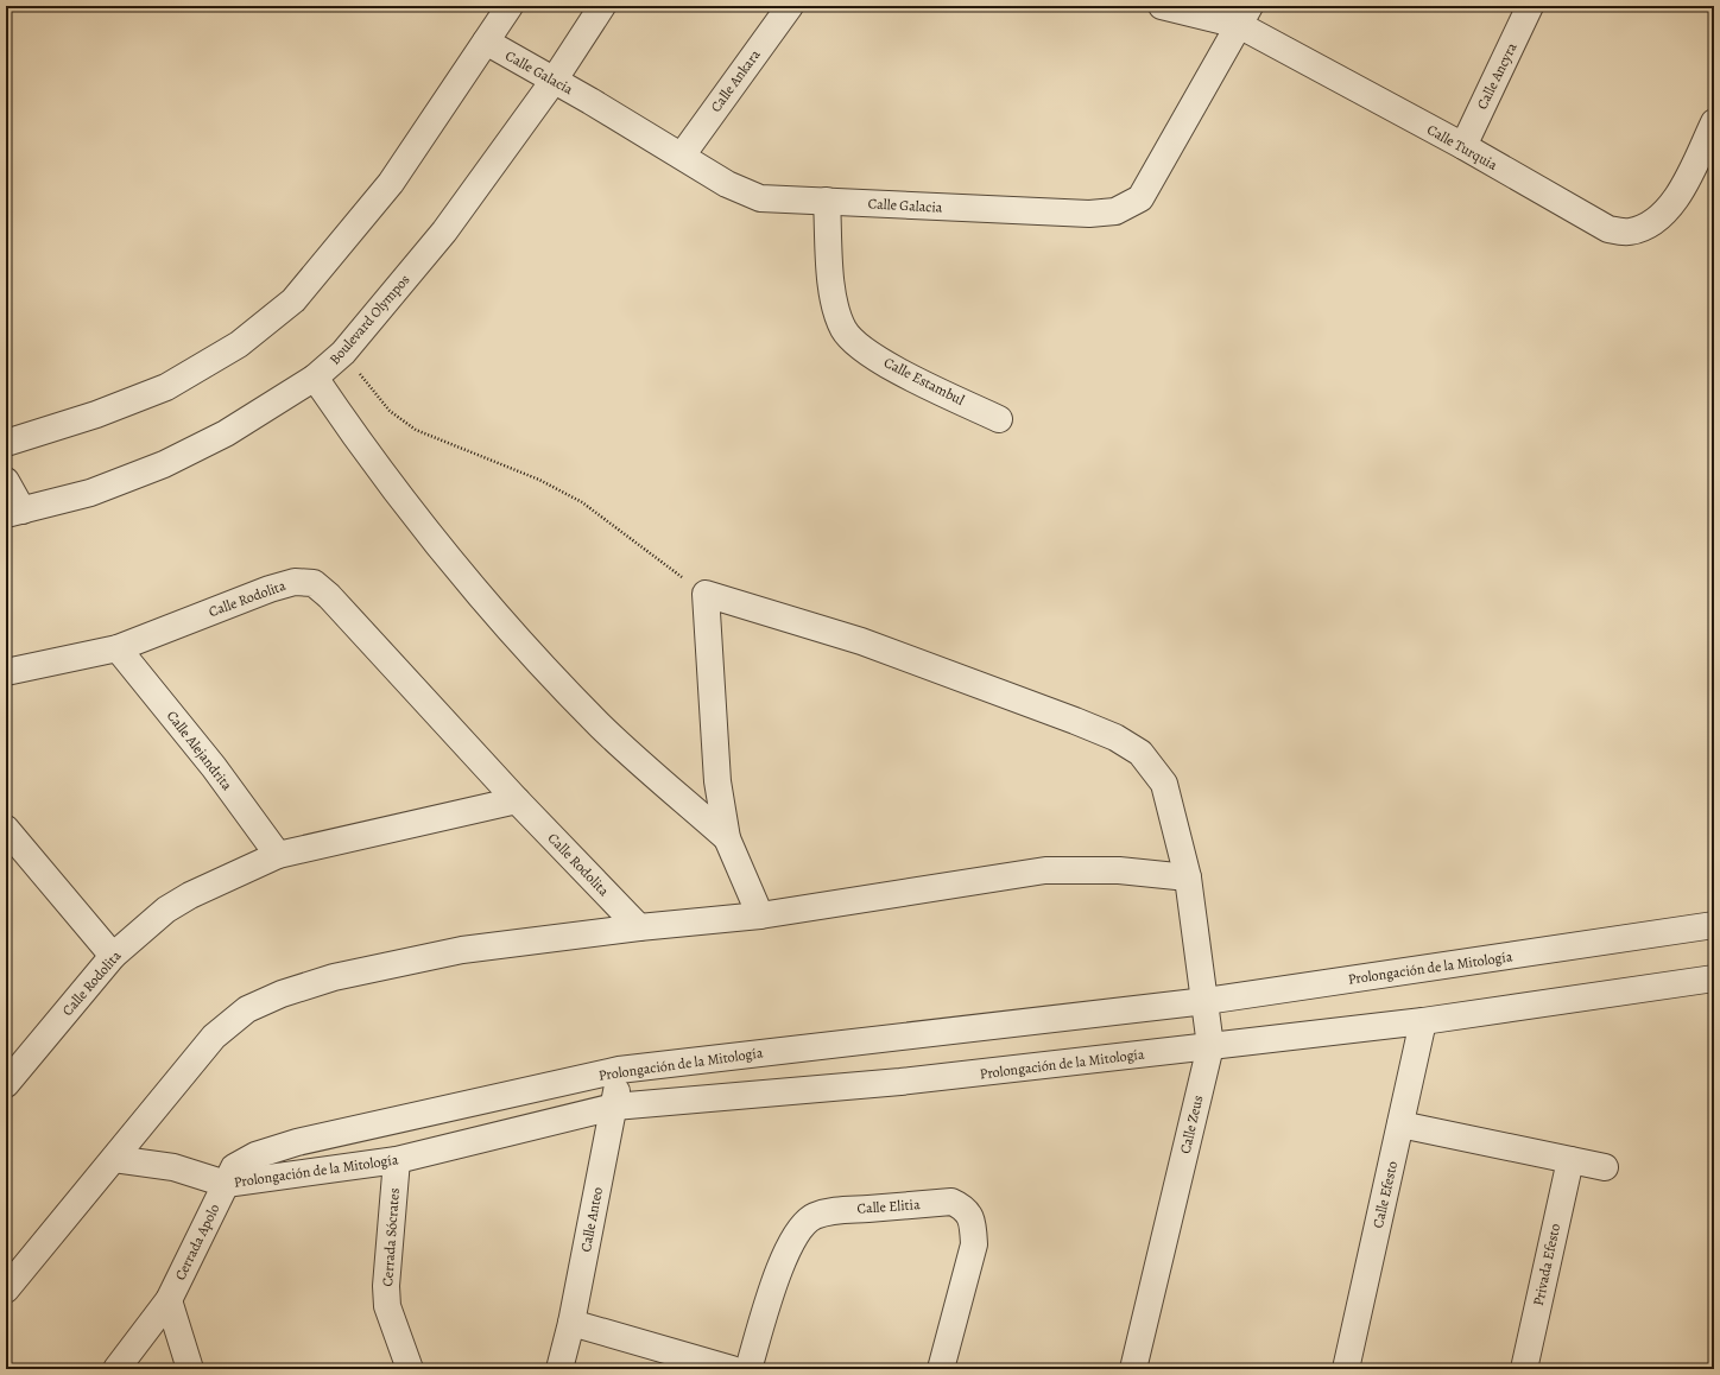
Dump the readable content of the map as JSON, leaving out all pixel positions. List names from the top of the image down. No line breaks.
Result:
{"streets":{"street":["Calle Galacia","Calle Ancyra","Calle Ankara","Calle Turquia","Boulevard Olympos","Calle Estambul","Calle Rodolita","Calle Alejandrita","Prolongación de la Mitología","Calle Zeus","Calle Efesto","Calle Elitia","Calle Anteo","Cerrada Sócrates","Cerrada Apolo","Privada Efesto"]},"crossings":[["Calle Galacia","Calle Ankara"],["Calle Galacia","Calle Turquia"],["Calle Galacia","Boulevard Olympos"],["Calle Galacia","Calle Estambul"],["Calle Ancyra","Calle Turquia"],["Calle Rodolita","Calle Alejandrita"],["Prolongación de la Mitología","Calle Zeus"],["Prolongación de la Mitología","Calle Efesto"],["Prolongación de la Mitología","Calle Anteo"],["Prolongación de la Mitología","Cerrada Sócrates"],["Prolongación de la Mitología","Cerrada Apolo"]]}
